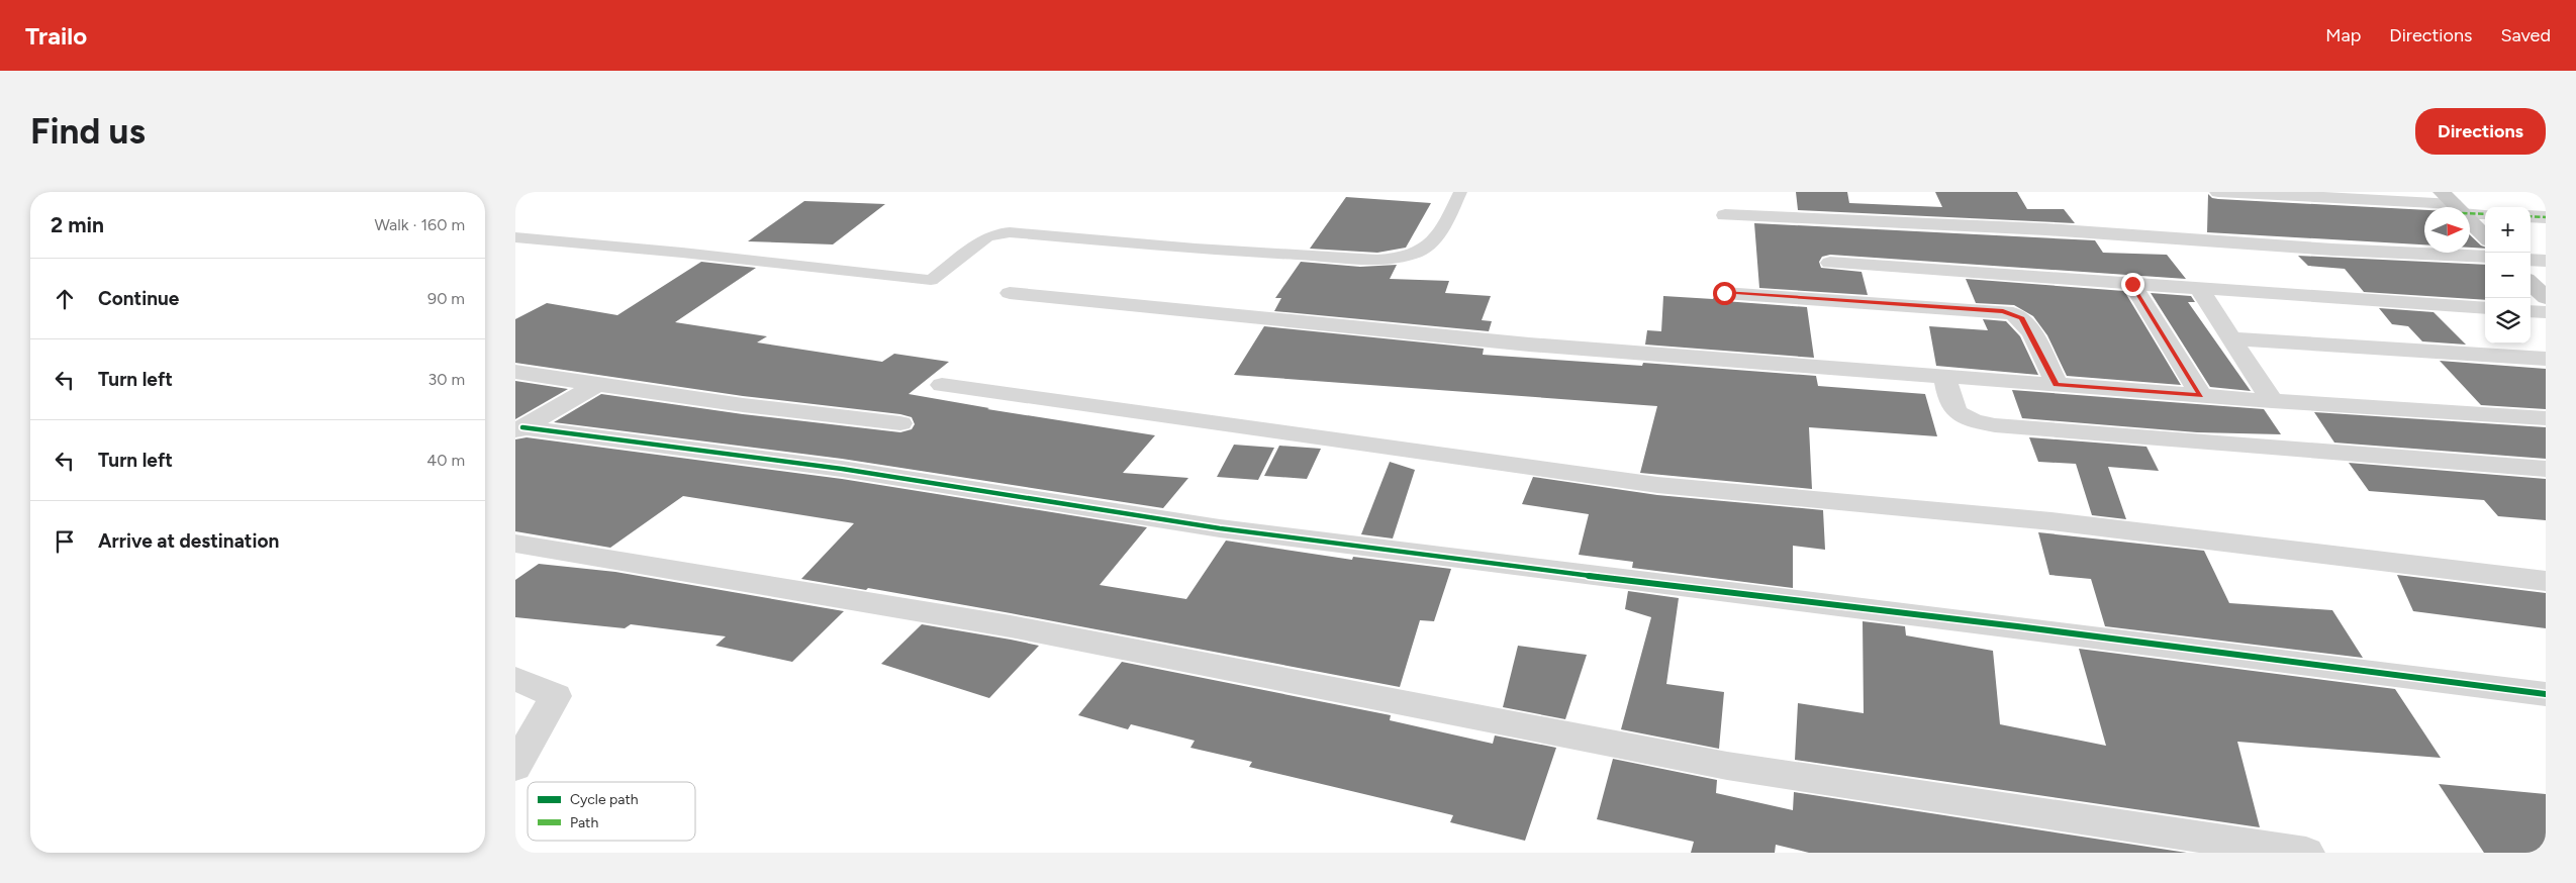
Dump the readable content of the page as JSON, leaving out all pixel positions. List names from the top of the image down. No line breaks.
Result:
{"legend":["Cycle path","Path"],"north":"right","page":{"header":"Trailo","nav":["Map","Directions","Saved"],"buttons":"Directions","title":"Find us","heading":["2 min","Walk · 160 m"],"map_buttons":["+","−"],"list":[["Continue","90 m"],["Turn left","30 m"],["Turn left","40 m"],"Arrive at destination"]}}
